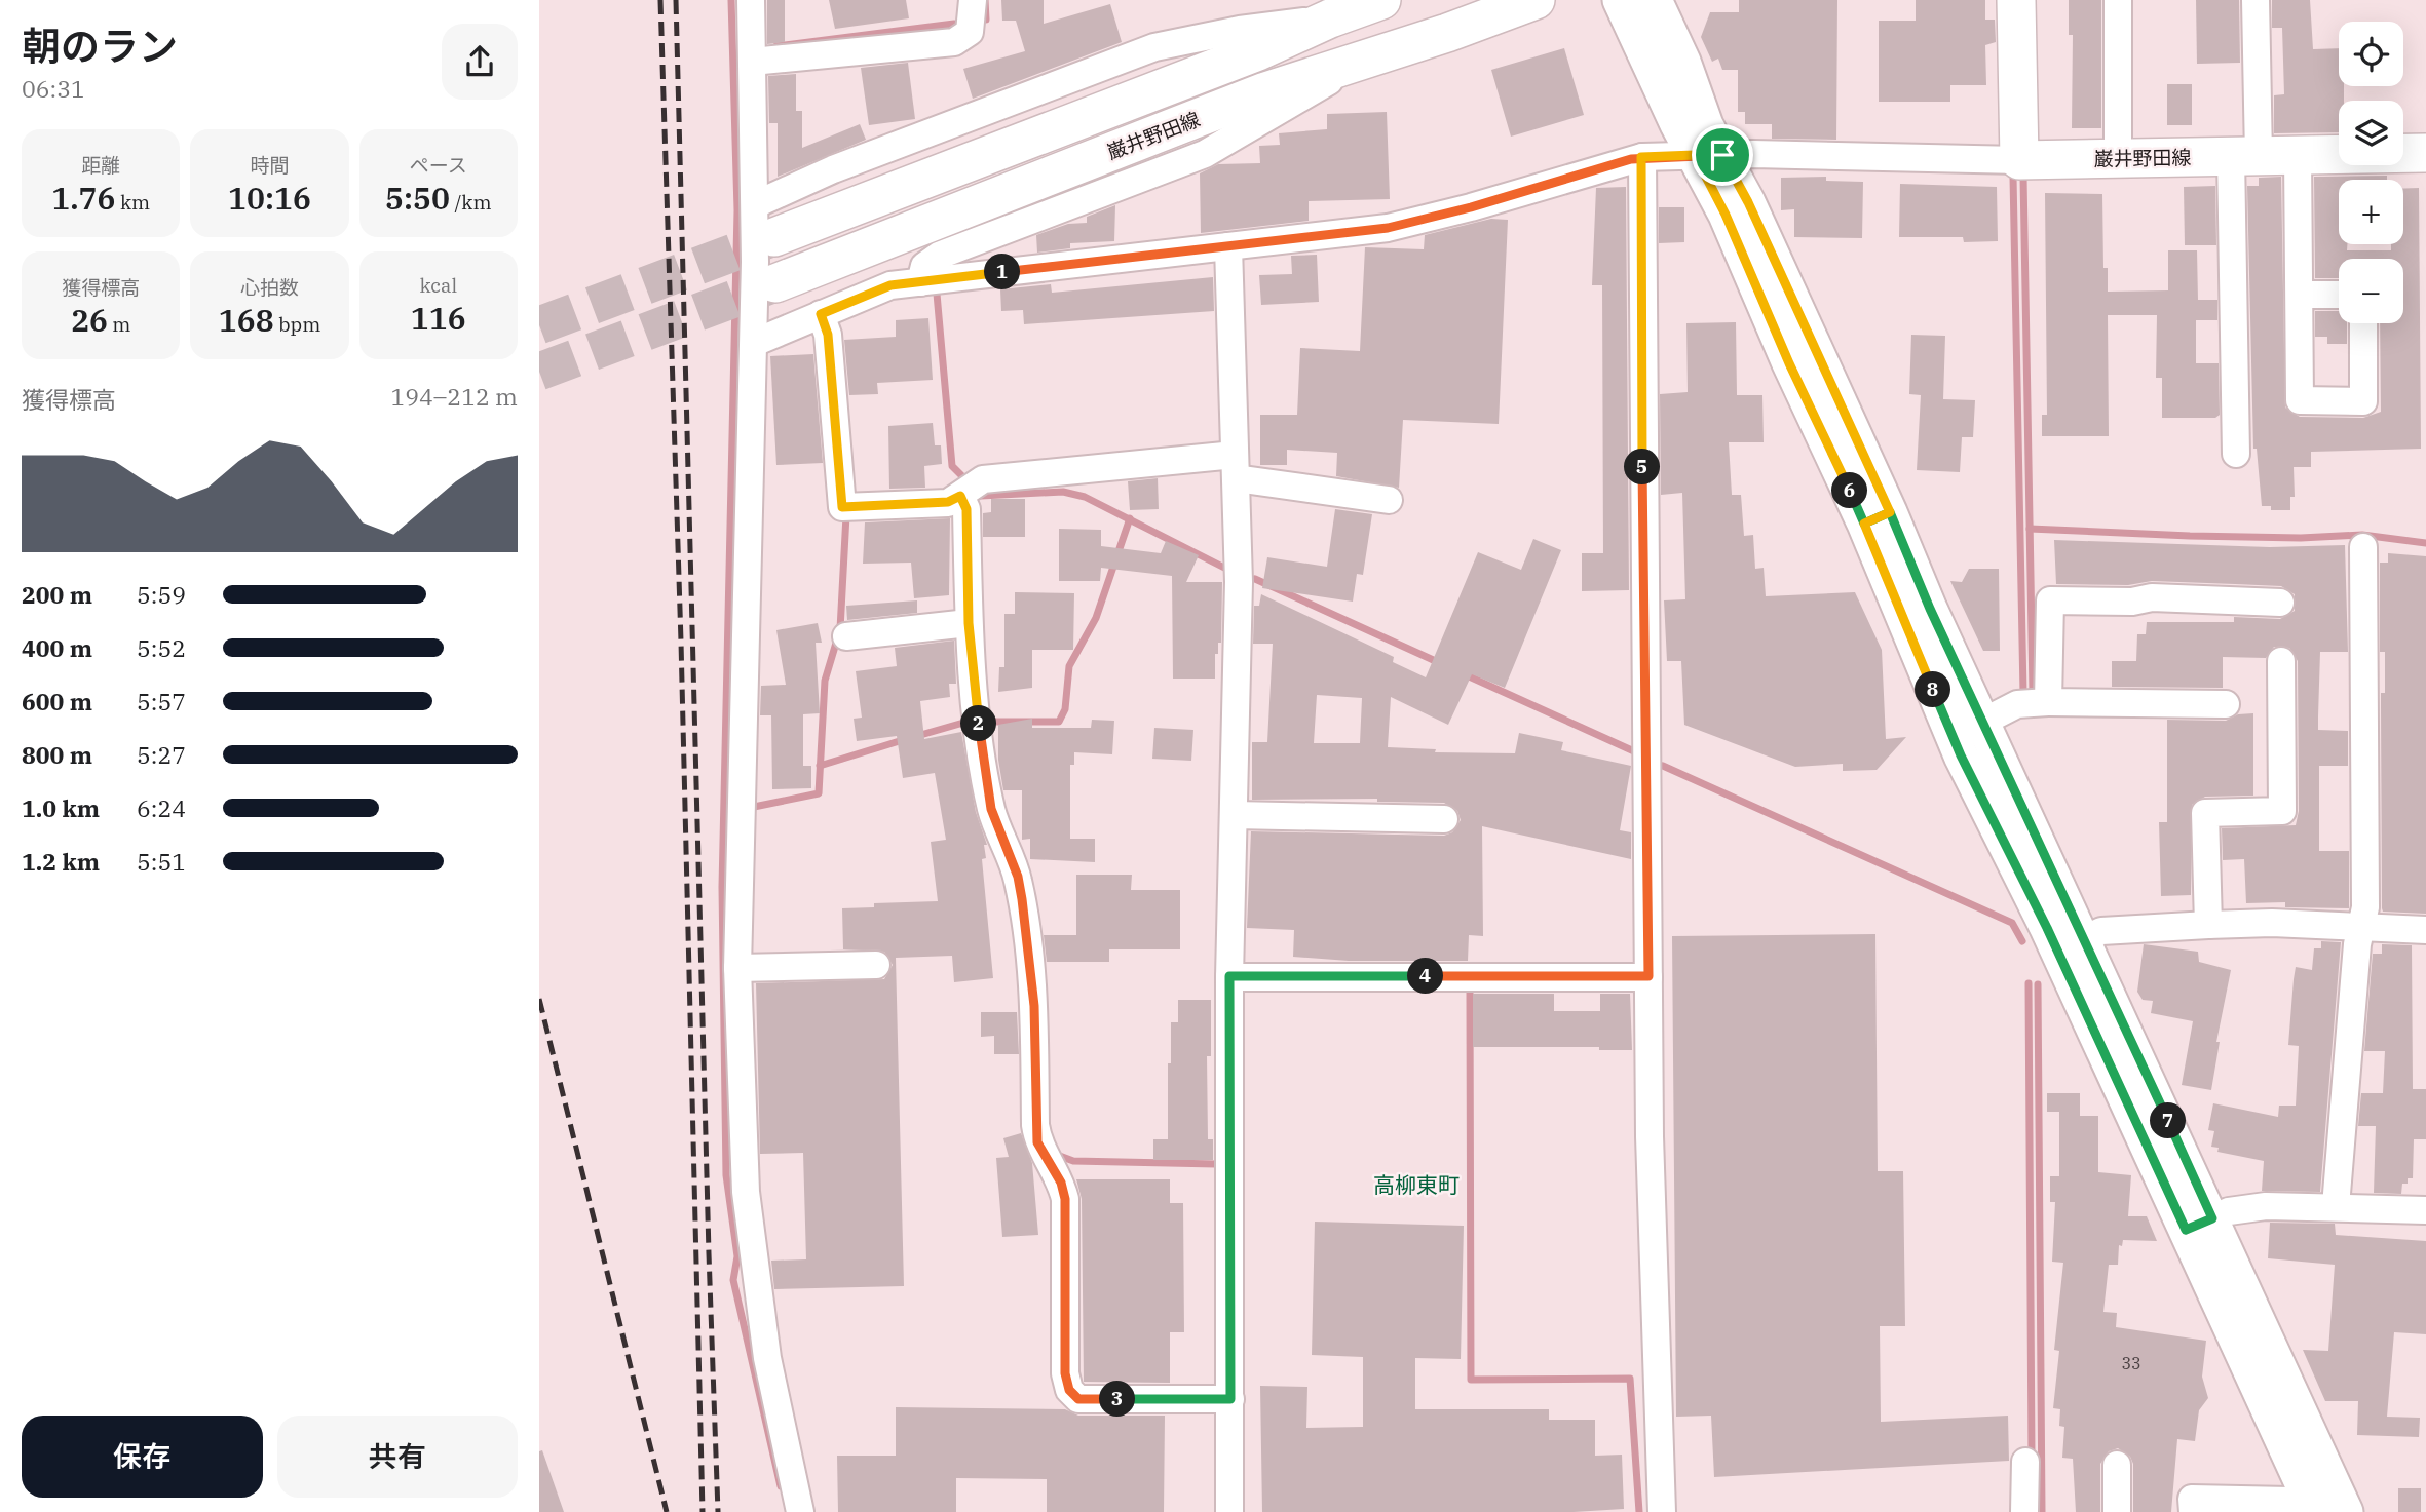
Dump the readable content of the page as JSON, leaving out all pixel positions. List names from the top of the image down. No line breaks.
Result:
{"streets":{"main road":["巌井野田線"]},"districts":["高柳東町"],"house_numbers":["33"],"page":{"heading":["朝のラン","06:31"],"map_buttons":["+","−"],"stats":[["距離","1.76 km"],["時間","10:16"],["ペース","5:50 /km"],["獲得標高","26 m"],["心拍数","168 bpm"],["kcal","116"]],"pins":["1","5","6","8","2","4","7","3"],"chart":["獲得標高","194–212 m"],"list":[{"name":"200 m","note":"5:59"},{"name":"400 m","note":"5:52"},{"name":"600 m","note":"5:57"},{"name":"800 m","note":"5:27"},{"name":"1.0 km","note":"6:24"},{"name":"1.2 km","note":"5:51"}],"buttons":["保存","共有"]}}
